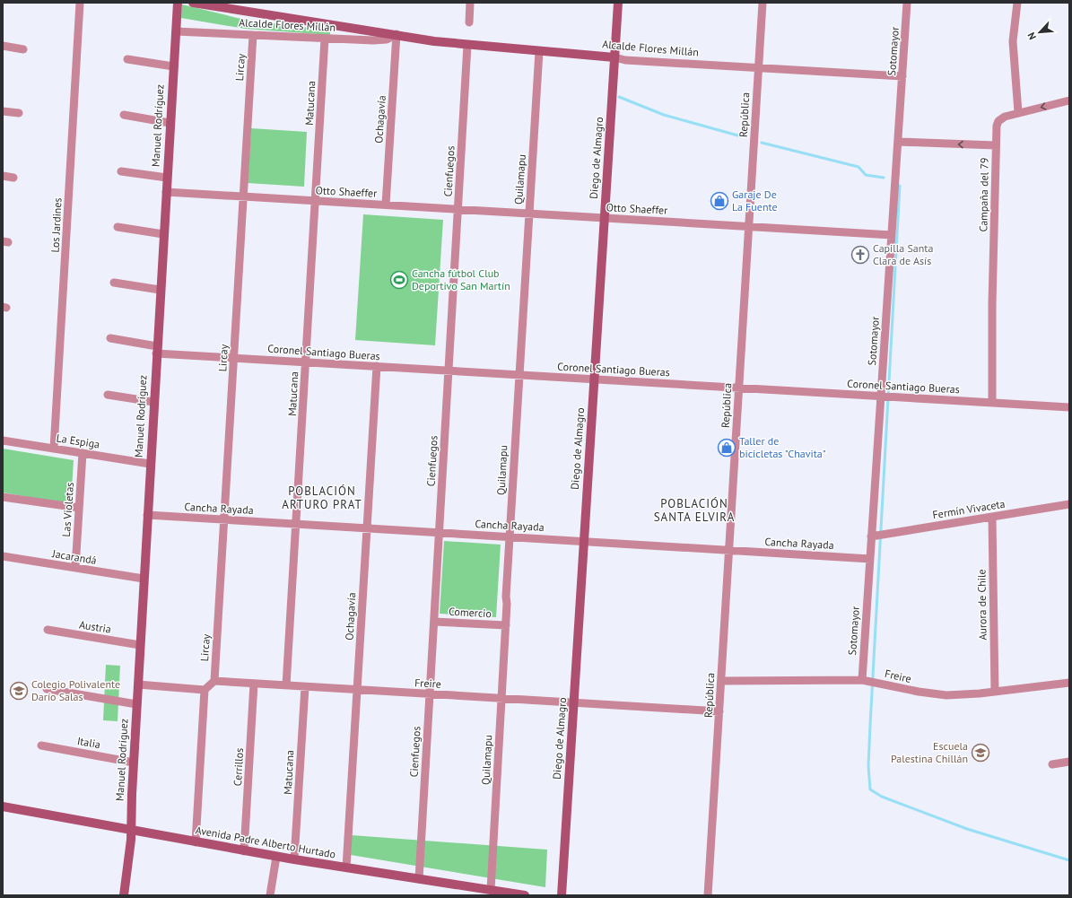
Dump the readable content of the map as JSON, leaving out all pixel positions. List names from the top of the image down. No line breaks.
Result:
{"streets":{"street":["Alcalde Flores Millán","Sotomayor","Lircay","Matucana","República","Ochagavía","Manuel Rodríguez","Diego de Almagro","Cienfuegos","Quilamapu","Otto Shaeffer","Campaña del 79","Los Jardines","Coronel Santiago Bueras","La Espiga","Cancha Rayada","Las Violetas","Fermín Vivaceta","Jacarandá","Aurora de Chile","Comercio","Austria","Freire","Italia","Cerrillos","Avenida Padre Alberto Hurtado"]},"crossings":[["Alcalde Flores Millán","Sotomayor"],["Alcalde Flores Millán","Lircay"],["Alcalde Flores Millán","Matucana"],["Alcalde Flores Millán","República"],["Alcalde Flores Millán","Ochagavía"],["Alcalde Flores Millán","Manuel Rodríguez"],["Alcalde Flores Millán","Diego de Almagro"],["Alcalde Flores Millán","Cienfuegos"],["Alcalde Flores Millán","Quilamapu"],["Sotomayor","Otto Shaeffer"],["Sotomayor","Coronel Santiago Bueras"],["Sotomayor","Cancha Rayada"],["Sotomayor","Fermín Vivaceta"],["Sotomayor","Freire"],["Lircay","Otto Shaeffer"],["Lircay","Coronel Santiago Bueras"],["Lircay","Cancha Rayada"],["Lircay","Freire"],["Matucana","Otto Shaeffer"],["Matucana","Coronel Santiago Bueras"],["Matucana","Cancha Rayada"],["Matucana","Freire"],["Matucana","Avenida Padre Alberto Hurtado"],["República","Otto Shaeffer"],["República","Coronel Santiago Bueras"],["República","Cancha Rayada"],["República","Freire"],["Ochagavía","Otto Shaeffer"],["Ochagavía","Coronel Santiago Bueras"],["Ochagavía","Cancha Rayada"],["Ochagavía","Freire"],["Ochagavía","Avenida Padre Alberto Hurtado"],["Manuel Rodríguez","Otto Shaeffer"],["Manuel Rodríguez","Coronel Santiago Bueras"],["Manuel Rodríguez","La Espiga"],["Manuel Rodríguez","Cancha Rayada"],["Manuel Rodríguez","Jacarandá"],["Manuel Rodríguez","Austria"],["Manuel Rodríguez","Italia"],["Manuel Rodríguez","Avenida Padre Alberto Hurtado"],["Diego de Almagro","Otto Shaeffer"],["Diego de Almagro","Coronel Santiago Bueras"],["Diego de Almagro","Cancha Rayada"],["Diego de Almagro","Freire"],["Cienfuegos","Otto Shaeffer"],["Cienfuegos","Coronel Santiago Bueras"],["Cienfuegos","Cancha Rayada"],["Cienfuegos","Comercio"],["Cienfuegos","Freire"],["Cienfuegos","Avenida Padre Alberto Hurtado"],["Quilamapu","Otto Shaeffer"],["Quilamapu","Coronel Santiago Bueras"],["Quilamapu","Cancha Rayada"],["Quilamapu","Comercio"],["Quilamapu","Freire"],["Quilamapu","Avenida Padre Alberto Hurtado"],["Campaña del 79","Coronel Santiago Bueras"],["Los Jardines","La Espiga"],["La Espiga","Las Violetas"],["Las Violetas","Jacarandá"],["Fermín Vivaceta","Aurora de Chile"],["Aurora de Chile","Freire"],["Freire","Cerrillos"],["Cerrillos","Avenida Padre Alberto Hurtado"]],"districts":["POBLACIÓN ARTURO PRAT","POBLACIÓN SANTA ELVIRA"],"places":{"shop":["Garaje De La Fuente","Taller de bicicletas \"Chavita\""],"church":["Capilla Santa Clara de Asís"],"sports":["Cancha fútbol Club Deportivo San Martín"],"school or university":["Colegio Polivalente Darío Salas","Escuela Palestina Chillán"]},"north":"bottom left"}
